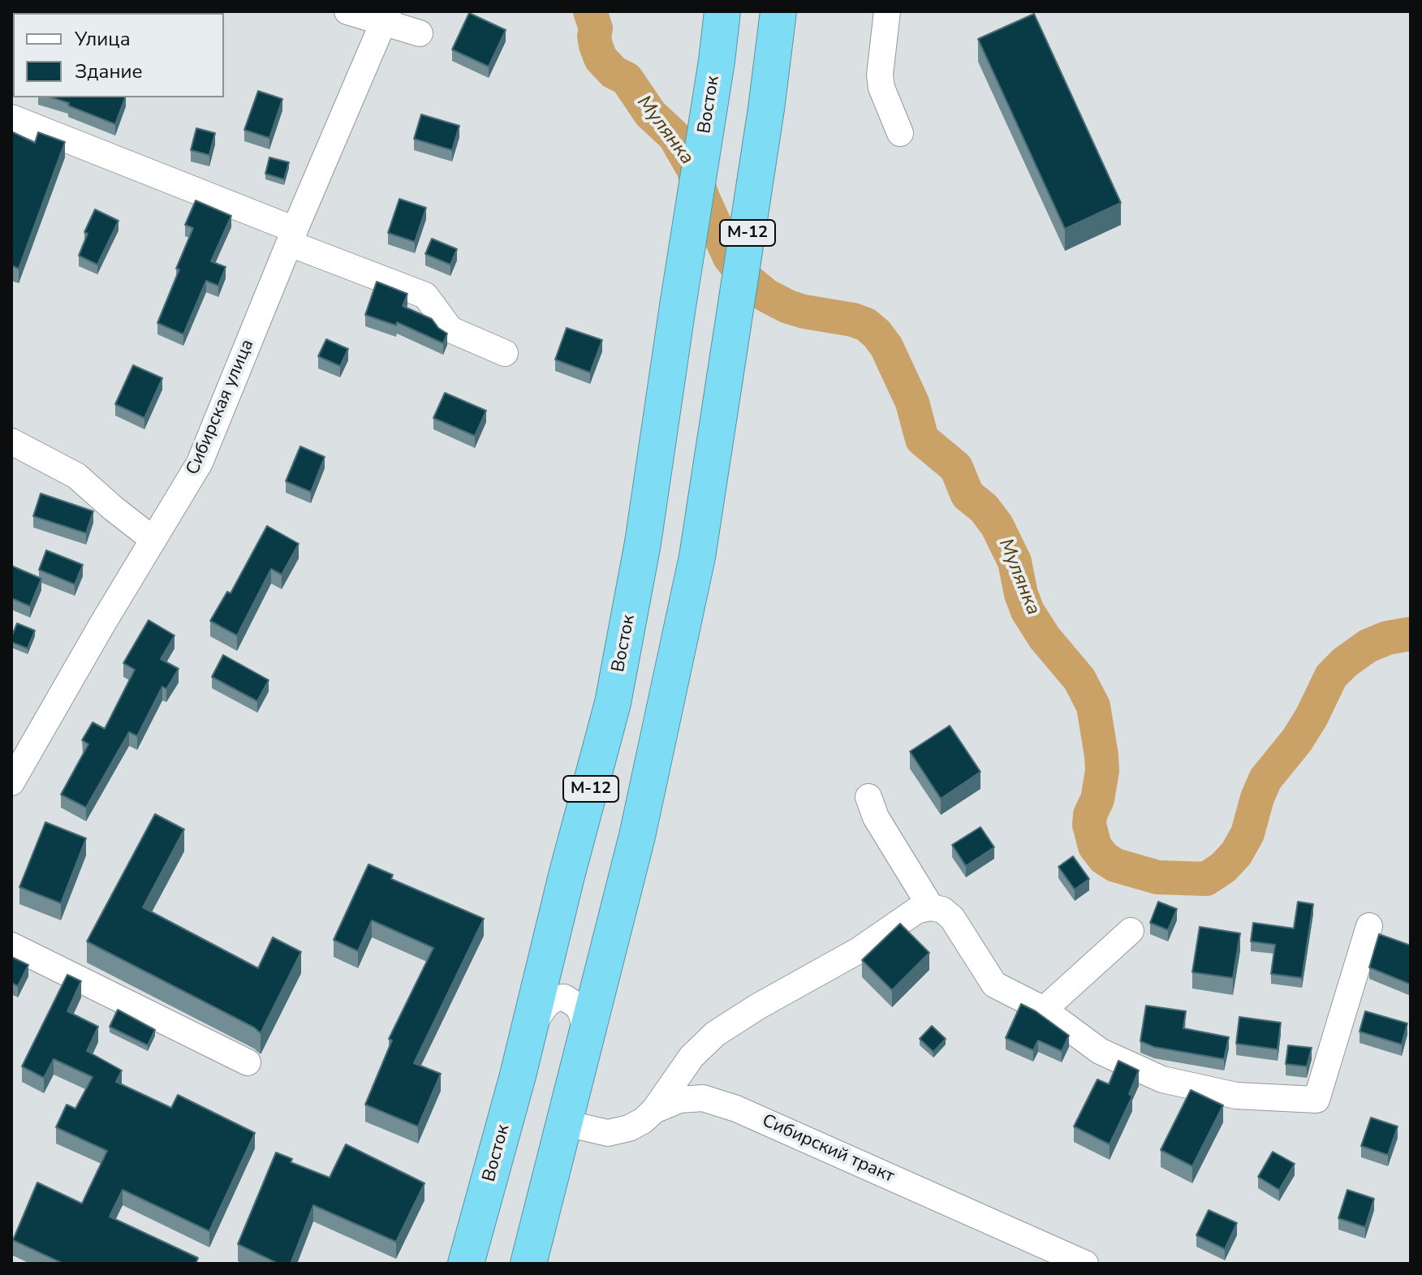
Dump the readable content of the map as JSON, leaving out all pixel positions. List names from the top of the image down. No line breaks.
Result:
{"streets":{"highway":["Восток","М-12"],"street":["Сибирская улица","Сибирский тракт"]},"crossings":[["М-12","Сибирский тракт"]],"water":["Мулянка"],"legend":["Улица","Здание"]}
